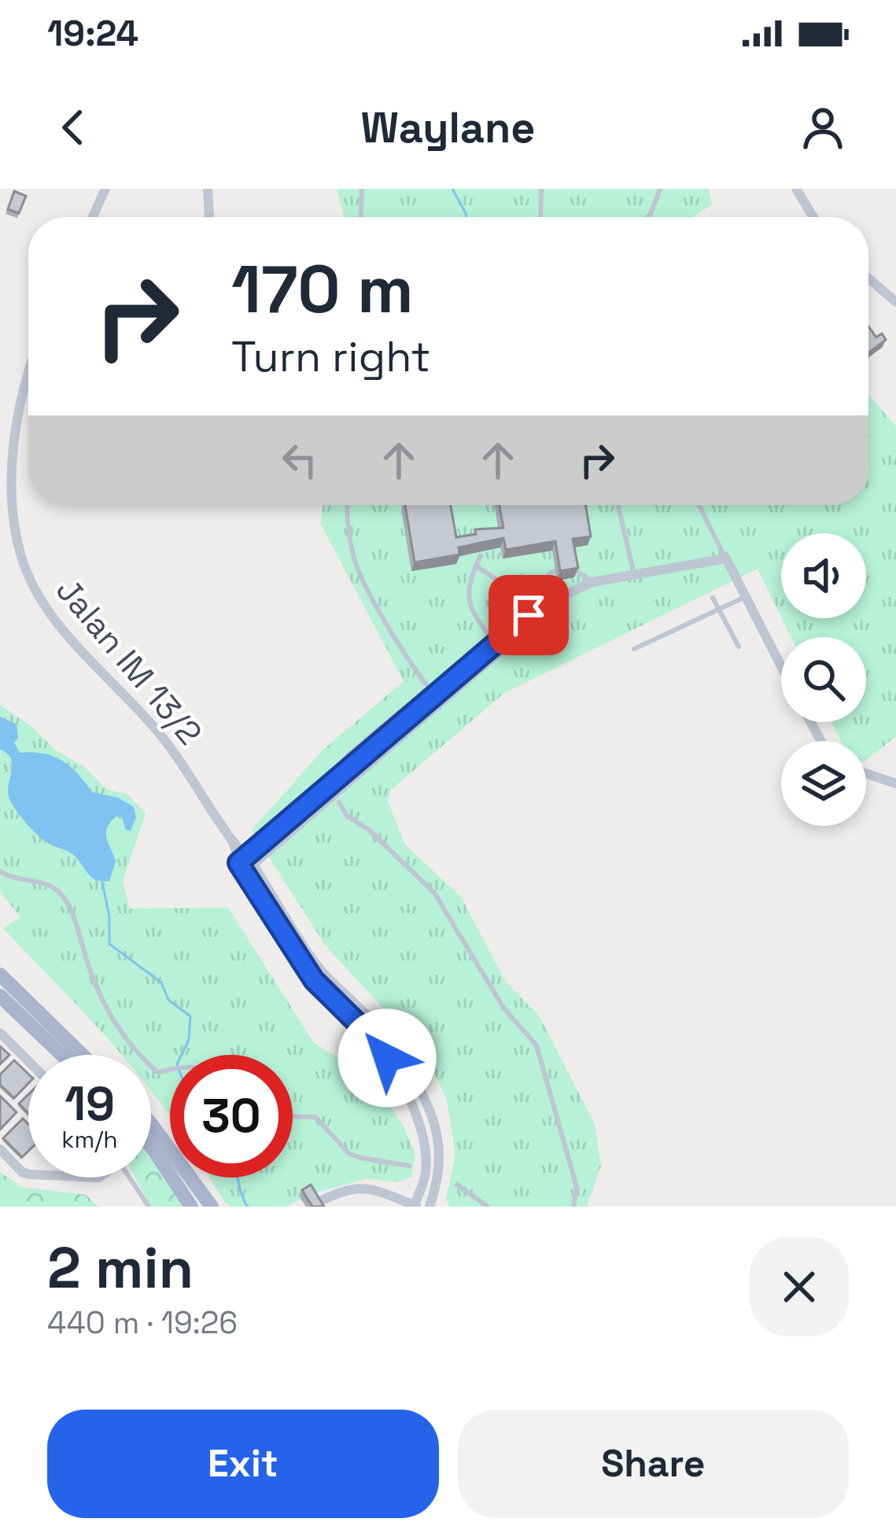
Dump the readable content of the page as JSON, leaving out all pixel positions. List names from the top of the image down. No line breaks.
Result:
{"streets":{"street":["Jalan IM 13/2"]},"page":{"status":"19:24","header":"Waylane","turn":["170 m","Turn right"],"speed":"19 km/h","limit":"30","heading":["2 min","440 m · 19:26"],"buttons":["Exit","Share"]}}
